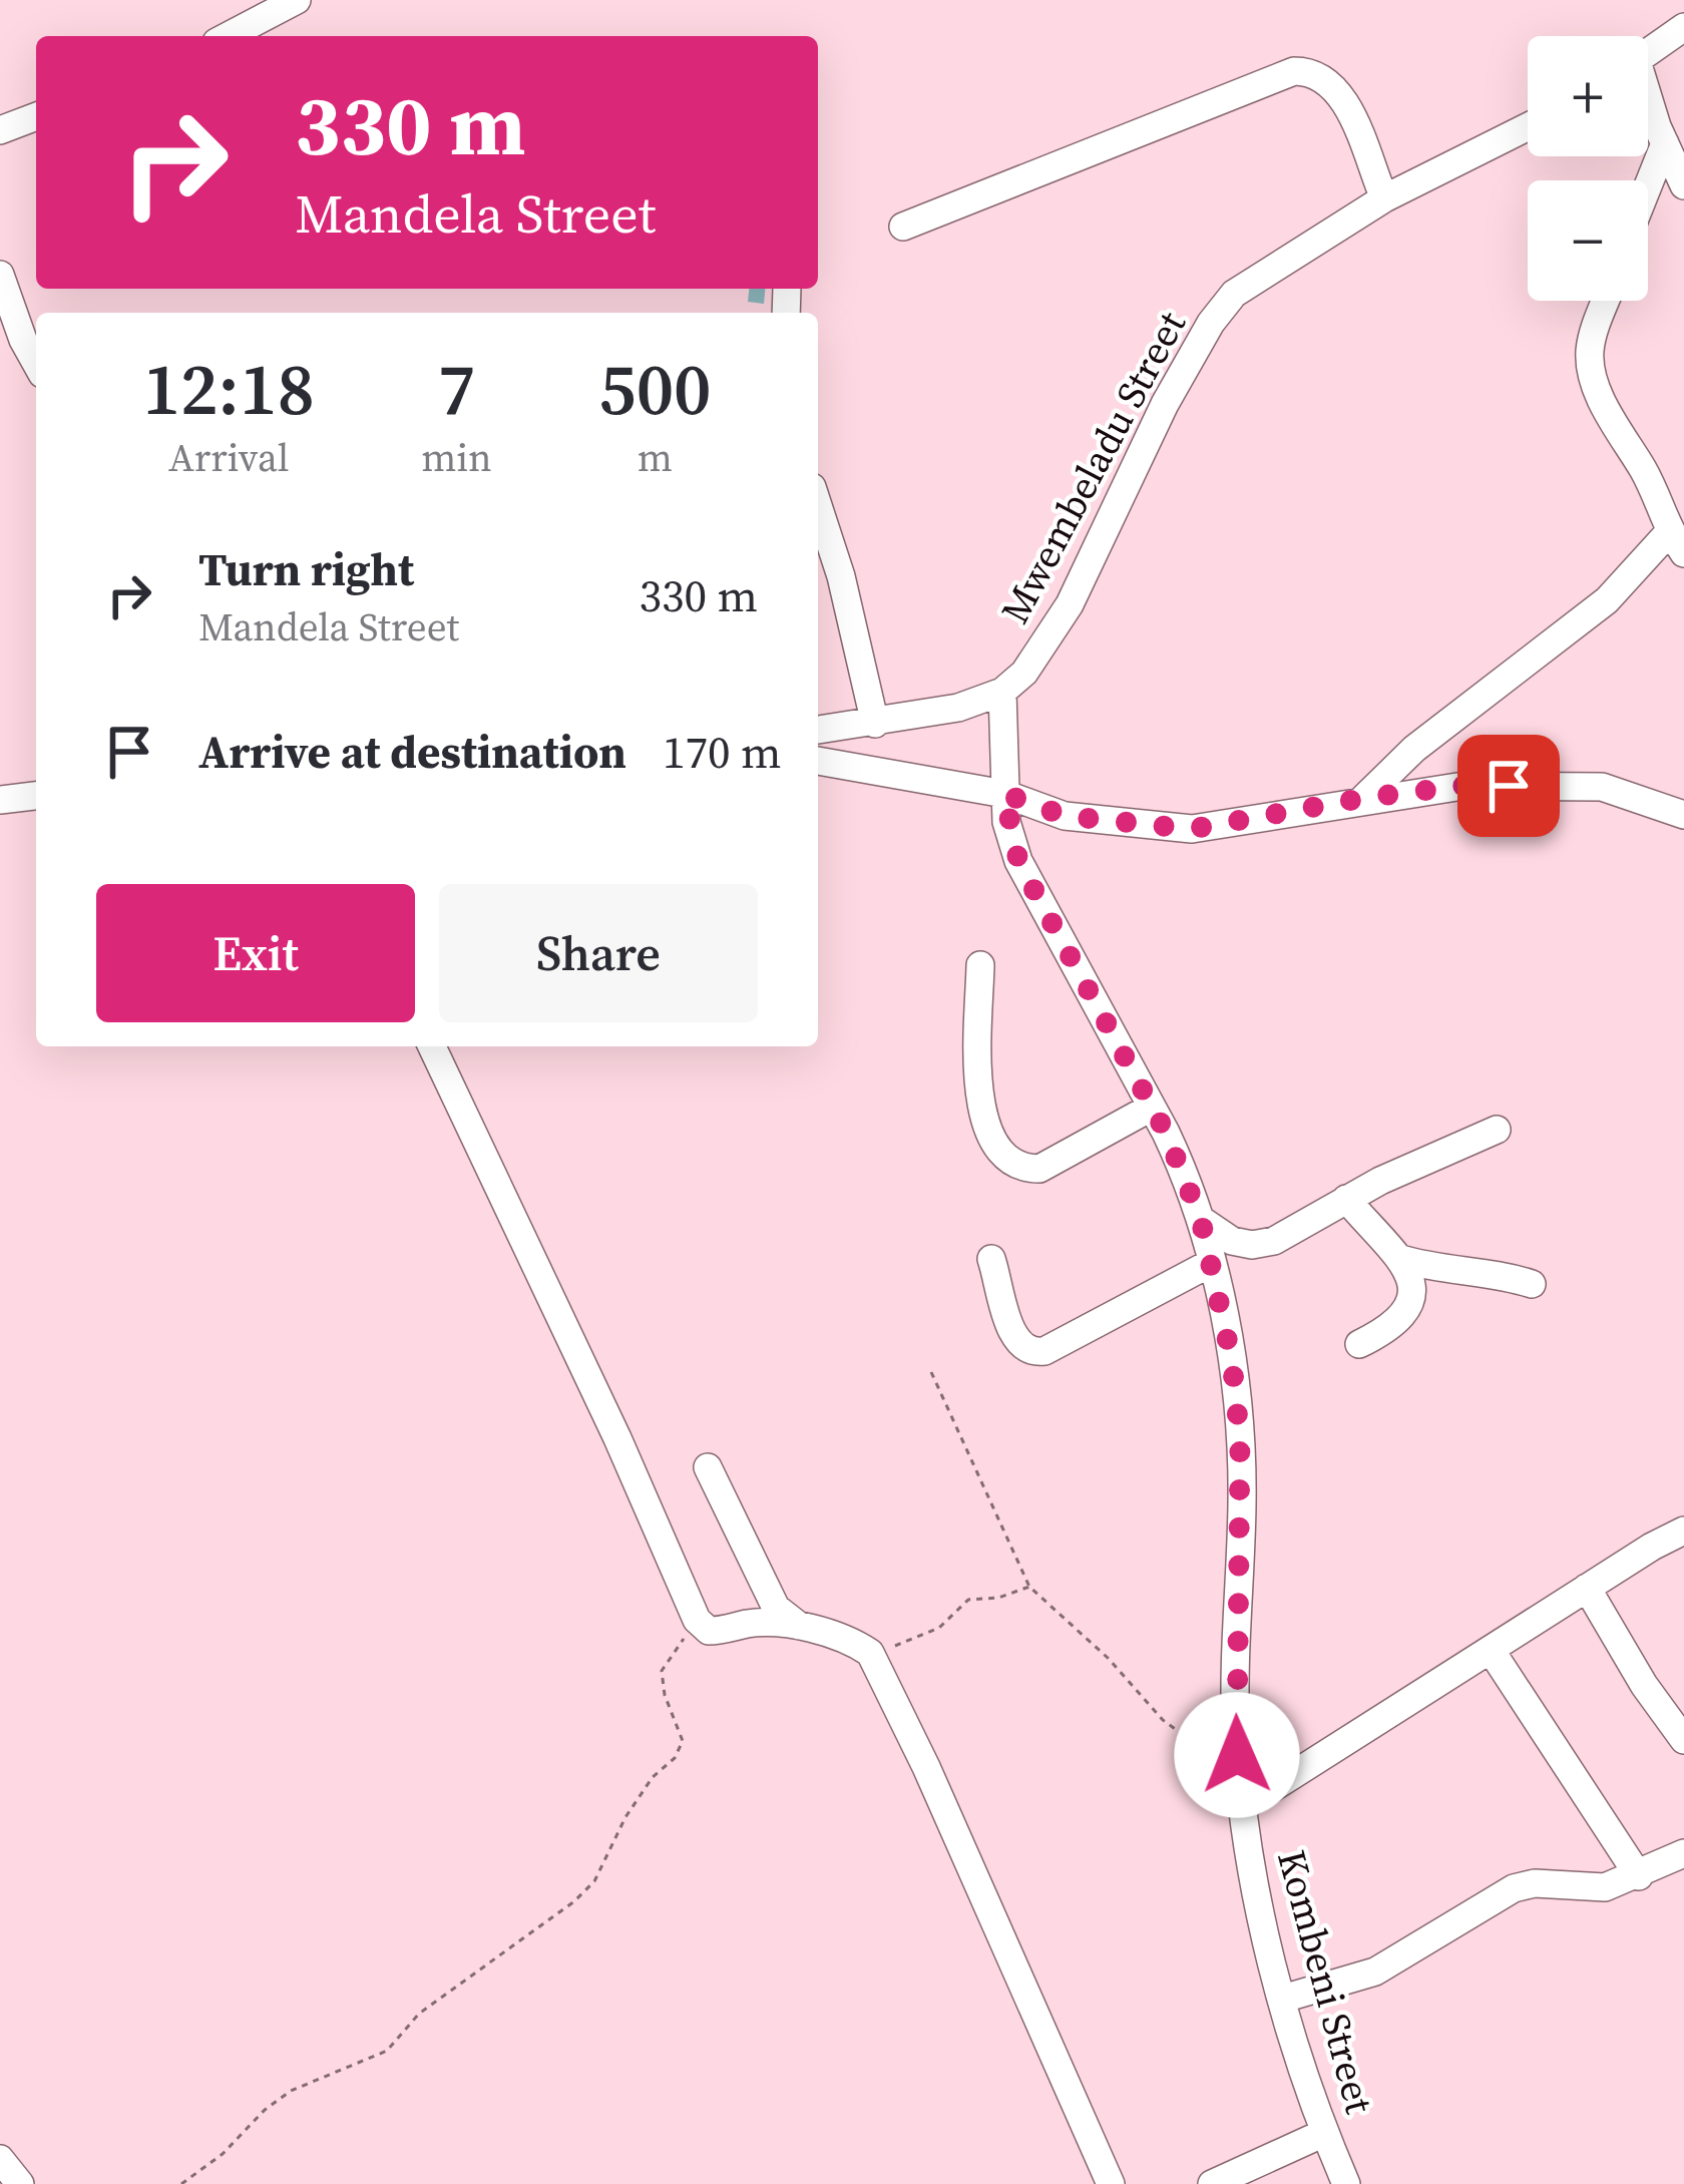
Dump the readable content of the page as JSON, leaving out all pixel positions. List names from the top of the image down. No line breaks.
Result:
{"streets":{"street":["Mwembeladu Street","Kombeni Street"]},"crossings":[["Mwembeladu Street","Kombeni Street"]],"page":{"map_buttons":["+","−"],"turn":["330 m","Mandela Street"],"eta":["12:18","Arrival","7","min","500","m"],"list":[{"name":"Turn right","note":"Mandela Street","value":"330 m"},{"name":"Arrive at destination","value":"170 m"}],"buttons":["Exit","Share"]}}
